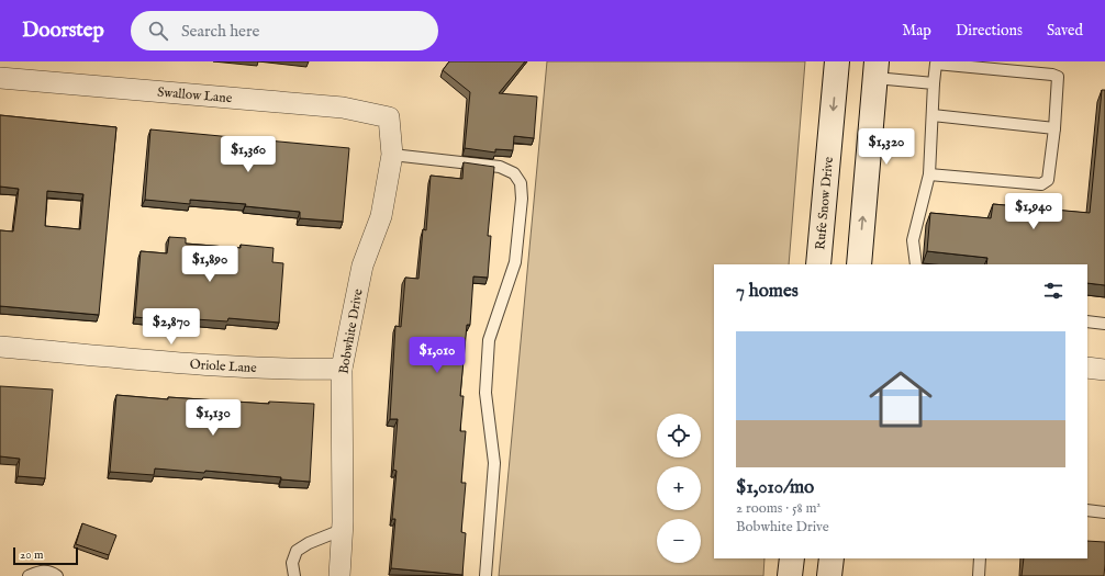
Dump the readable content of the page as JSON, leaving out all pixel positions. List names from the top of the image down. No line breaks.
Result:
{"streets":{"main road":["Rufe Snow Drive"],"street":["Swallow Lane","Bobwhite Drive","Oriole Lane"]},"crossings":[["Swallow Lane","Bobwhite Drive"],["Bobwhite Drive","Oriole Lane"]],"scale_bar":"20 m","page":{"header":"Doorstep","search":"Search here","nav":["Map","Directions","Saved"],"price":["$1,320","$1,360","$1,940","$1,890","$2,870","$1,010","$1,130"],"heading":"7 homes","list":[{"name":"$1,010/mo","note":"2 rooms · 58 m² · Bobwhite Drive"}],"map_buttons":["+","−"],"scale":"20 m"}}
